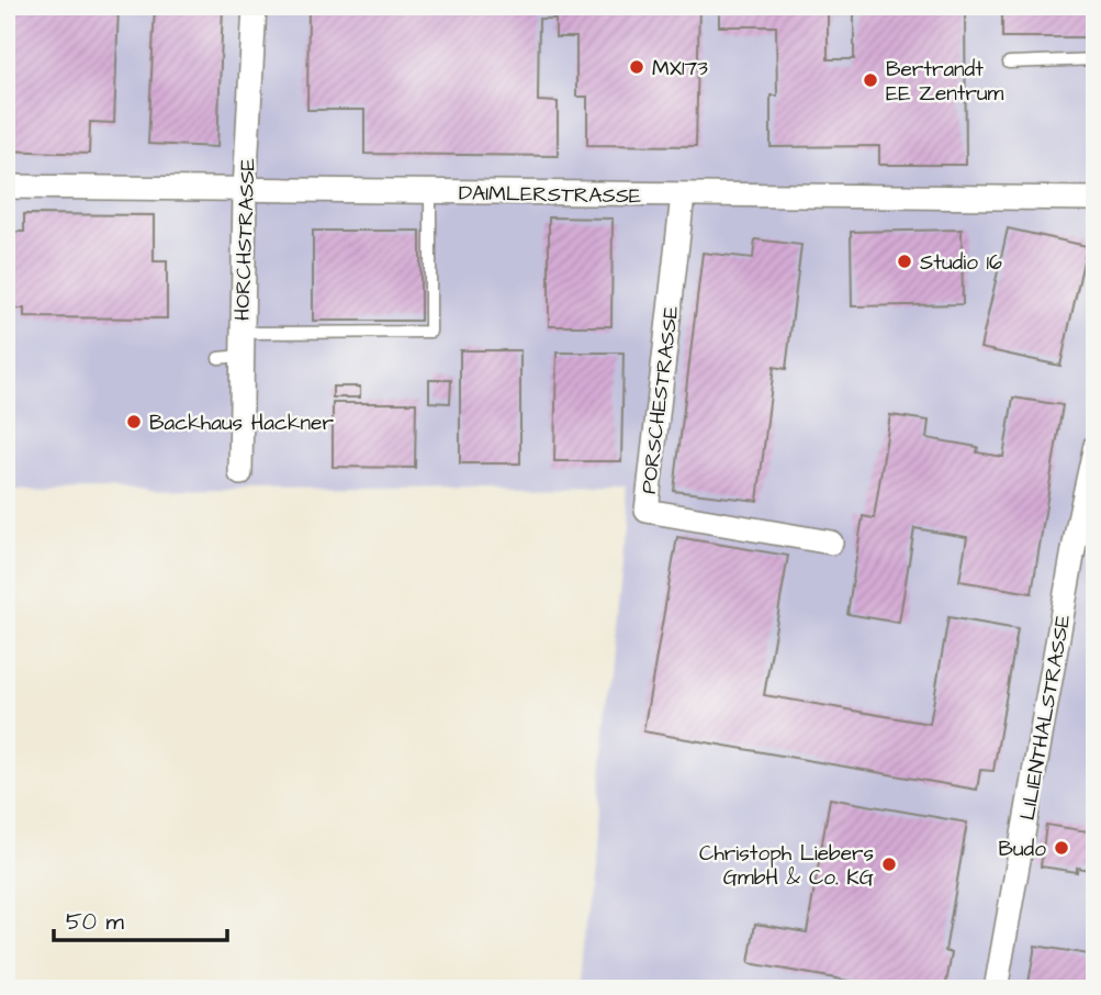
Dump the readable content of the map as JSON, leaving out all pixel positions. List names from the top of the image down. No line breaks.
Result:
{"streets":{"street":["DAIMLERSTRASSE","HORCHSTRASSE","PORSCHESTRASSE","LILIENTHALSTRASSE"]},"crossings":[["DAIMLERSTRASSE","HORCHSTRASSE"],["DAIMLERSTRASSE","PORSCHESTRASSE"]],"places":["MX173","Bertrandt EE Zentrum","Studio 16","Backhaus Hackner","Budo","Christoph Liebers GmbH & Co. KG"],"scale_bar":"50 m"}
